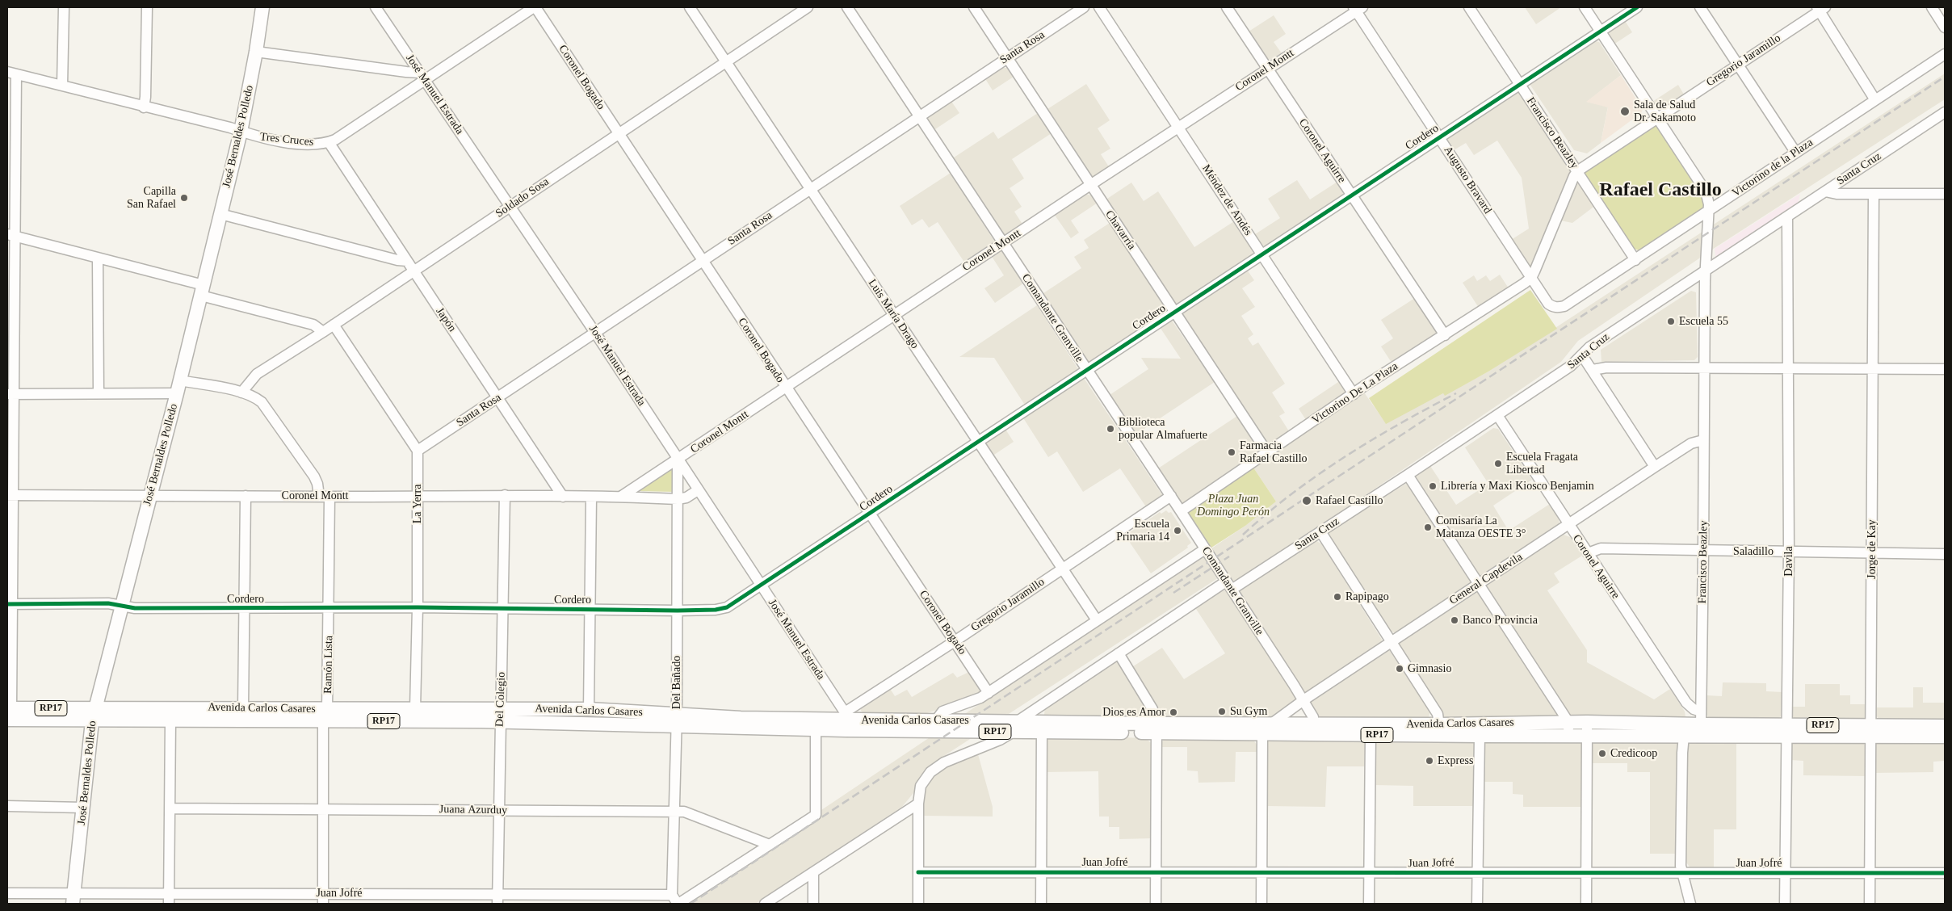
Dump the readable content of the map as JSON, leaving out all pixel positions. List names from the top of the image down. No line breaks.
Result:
{"streets":{"main road":["José Bernaldes Polledo","RP17","Avenida Carlos Casares"],"street":["Santa Rosa","Gregorio Jaramillo","Coronel Montt","Coronel Bogado","José Manuel Estrada","Francisco Beazley","Cordero","Tres Cruces","Coronel Aguirre","Victorino de la Plaza","Santa Cruz","Augusto Bravard","Soldado Sosa","Méndez de Andés","Chavarría","Luis María Drago","Comandante Granville","Japón","Victorino De La Plaza","La Yerra","Jorge de Kay","Saladillo","Davila","General Capdevila","Ramón Lista","Del Bañado","Del Colegio","Juana Azurduy","Juan Jofré"]},"crossings":[["Santa Rosa","Coronel Bogado"],["Santa Rosa","José Manuel Estrada"],["Santa Rosa","Chavarría"],["Santa Rosa","Luis María Drago"],["Santa Rosa","Comandante Granville"],["Santa Rosa","Japón"],["Santa Rosa","La Yerra"],["Gregorio Jaramillo","Coronel Bogado"],["Gregorio Jaramillo","José Manuel Estrada"],["Gregorio Jaramillo","Francisco Beazley"],["Gregorio Jaramillo","Luis María Drago"],["Gregorio Jaramillo","Comandante Granville"],["Gregorio Jaramillo","Avenida Carlos Casares"],["Coronel Montt","Coronel Bogado"],["Coronel Montt","José Manuel Estrada"],["Coronel Montt","José Bernaldes Polledo"],["Coronel Montt","Coronel Aguirre"],["Coronel Montt","Augusto Bravard"],["Coronel Montt","Méndez de Andés"],["Coronel Montt","Chavarría"],["Coronel Montt","Luis María Drago"],["Coronel Montt","Comandante Granville"],["Coronel Montt","Japón"],["Coronel Montt","La Yerra"],["Coronel Montt","Ramón Lista"],["Coronel Montt","Del Bañado"],["Coronel Montt","Del Colegio"],["Coronel Bogado","Cordero"],["Coronel Bogado","Tres Cruces"],["Coronel Bogado","Soldado Sosa"],["José Manuel Estrada","Cordero"],["José Manuel Estrada","Tres Cruces"],["José Manuel Estrada","Soldado Sosa"],["José Manuel Estrada","Del Bañado"],["José Manuel Estrada","Avenida Carlos Casares"],["Francisco Beazley","Cordero"],["Francisco Beazley","Coronel Aguirre"],["Francisco Beazley","Victorino de la Plaza"],["Francisco Beazley","Santa Cruz"],["Francisco Beazley","Saladillo"],["Francisco Beazley","General Capdevila"],["Francisco Beazley","Avenida Carlos Casares"],["José Bernaldes Polledo","Cordero"],["José Bernaldes Polledo","Tres Cruces"],["José Bernaldes Polledo","Avenida Carlos Casares"],["José Bernaldes Polledo","Juan Jofré"],["Cordero","Coronel Aguirre"],["Cordero","Augusto Bravard"],["Cordero","Méndez de Andés"],["Cordero","Chavarría"],["Cordero","Luis María Drago"],["Cordero","Comandante Granville"],["Cordero","La Yerra"],["Cordero","Ramón Lista"],["Cordero","Del Bañado"],["Cordero","Del Colegio"],["Tres Cruces","Japón"],["Coronel Aguirre","Santa Cruz"],["Coronel Aguirre","Victorino De La Plaza"],["Coronel Aguirre","Saladillo"],["Coronel Aguirre","General Capdevila"],["Victorino de la Plaza","Augusto Bravard"],["Santa Cruz","Comandante Granville"],["Santa Cruz","Davila"],["Santa Cruz","Avenida Carlos Casares"],["Santa Cruz","Juan Jofré"],["Augusto Bravard","Victorino De La Plaza"],["Soldado Sosa","Luis María Drago"],["Soldado Sosa","Japón"],["Méndez de Andés","Victorino De La Plaza"],["Chavarría","Victorino De La Plaza"],["Comandante Granville","Victorino De La Plaza"],["Comandante Granville","General Capdevila"],["Comandante Granville","Avenida Carlos Casares"],["La Yerra","Avenida Carlos Casares"],["Jorge de Kay","Saladillo"],["Jorge de Kay","Avenida Carlos Casares"],["Jorge de Kay","Juan Jofré"],["Saladillo","Davila"],["Davila","Avenida Carlos Casares"],["Davila","Juan Jofré"],["General Capdevila","Avenida Carlos Casares"],["Ramón Lista","Avenida Carlos Casares"],["Ramón Lista","Juana Azurduy"],["Ramón Lista","Juan Jofré"],["Del Bañado","Avenida Carlos Casares"],["Del Bañado","Juana Azurduy"],["Del Bañado","Juan Jofré"],["Del Colegio","Avenida Carlos Casares"],["Del Colegio","Juana Azurduy"],["Del Colegio","Juan Jofré"]],"districts":["Rafael Castillo"],"parks":["Plaza Juan Domingo Perón"],"places":["Sala de Salud Dr. Sakamoto","Capilla San Rafael","Escuela 55","Biblioteca popular Almafuerte","Farmacia Rafael Castillo","Escuela Fragata Libertad","Librería y Maxi Kiosco Benjamin","Rafael Castillo","Comisaría La Matanza OESTE 3°","Escuela Primaria 14","Rapipago","Banco Provincia","Gimnasio","Su Gym","Dios es Amor","Credicoop","Express"]}
